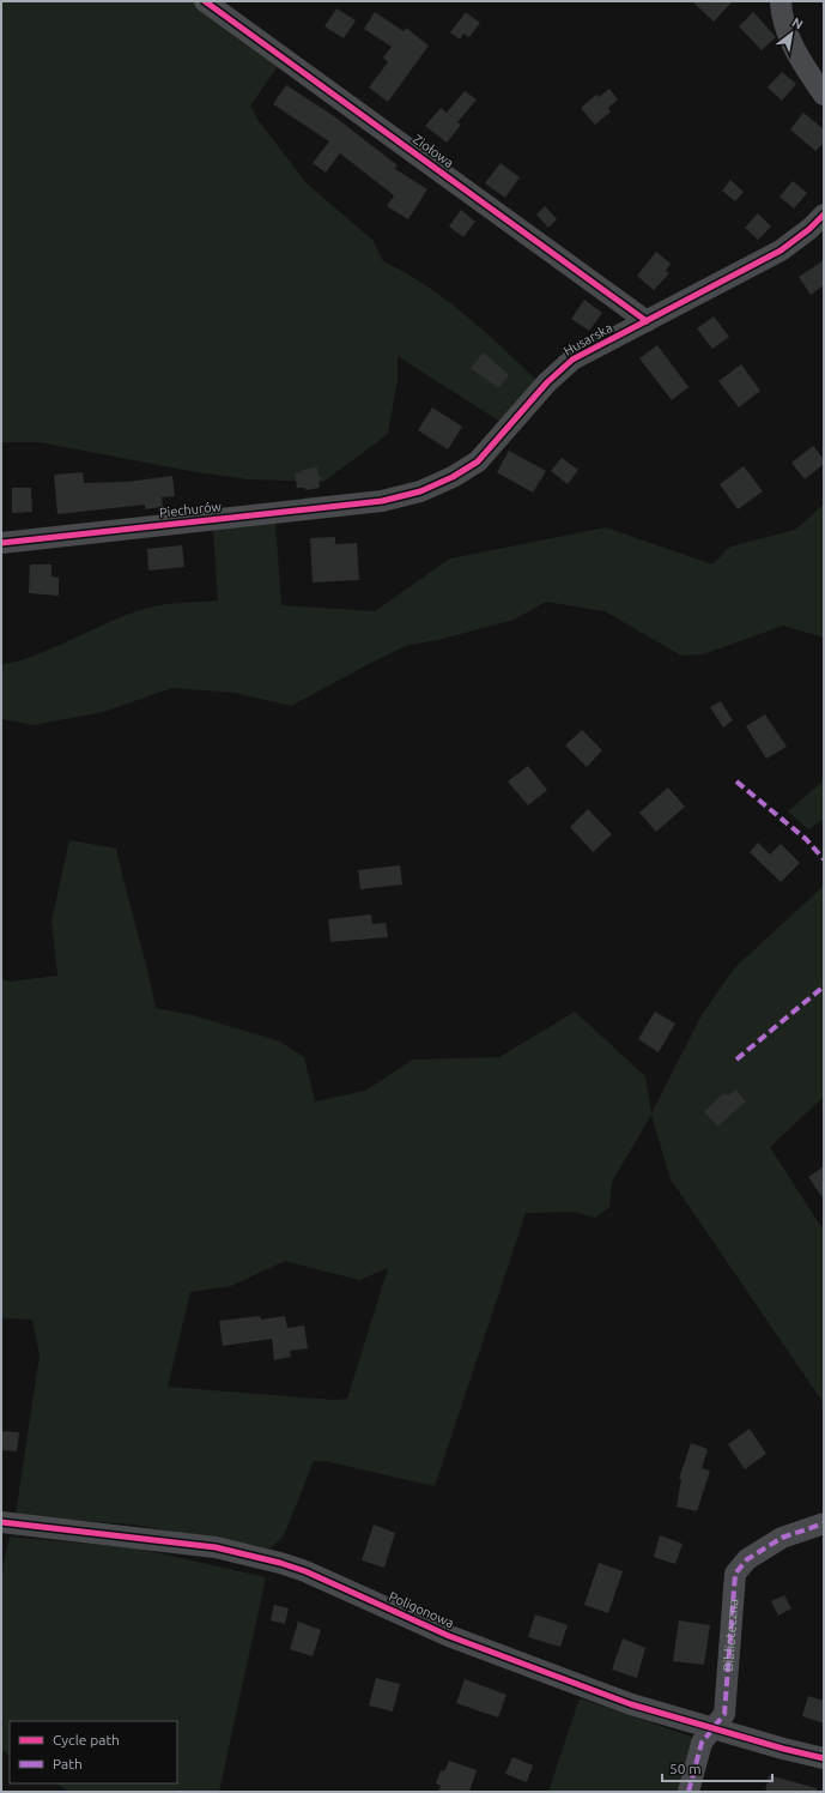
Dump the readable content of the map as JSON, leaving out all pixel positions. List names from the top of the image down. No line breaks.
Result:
{"streets":{"street":["Ziołowa","Husarska","Piechurów","Poligonowa","Biblioteczna"]},"crossings":[["Ziołowa","Husarska"],["Husarska","Piechurów"],["Poligonowa","Biblioteczna"]],"legend":["Cycle path","Path"],"scale_bar":"50 m","north":"top right"}
